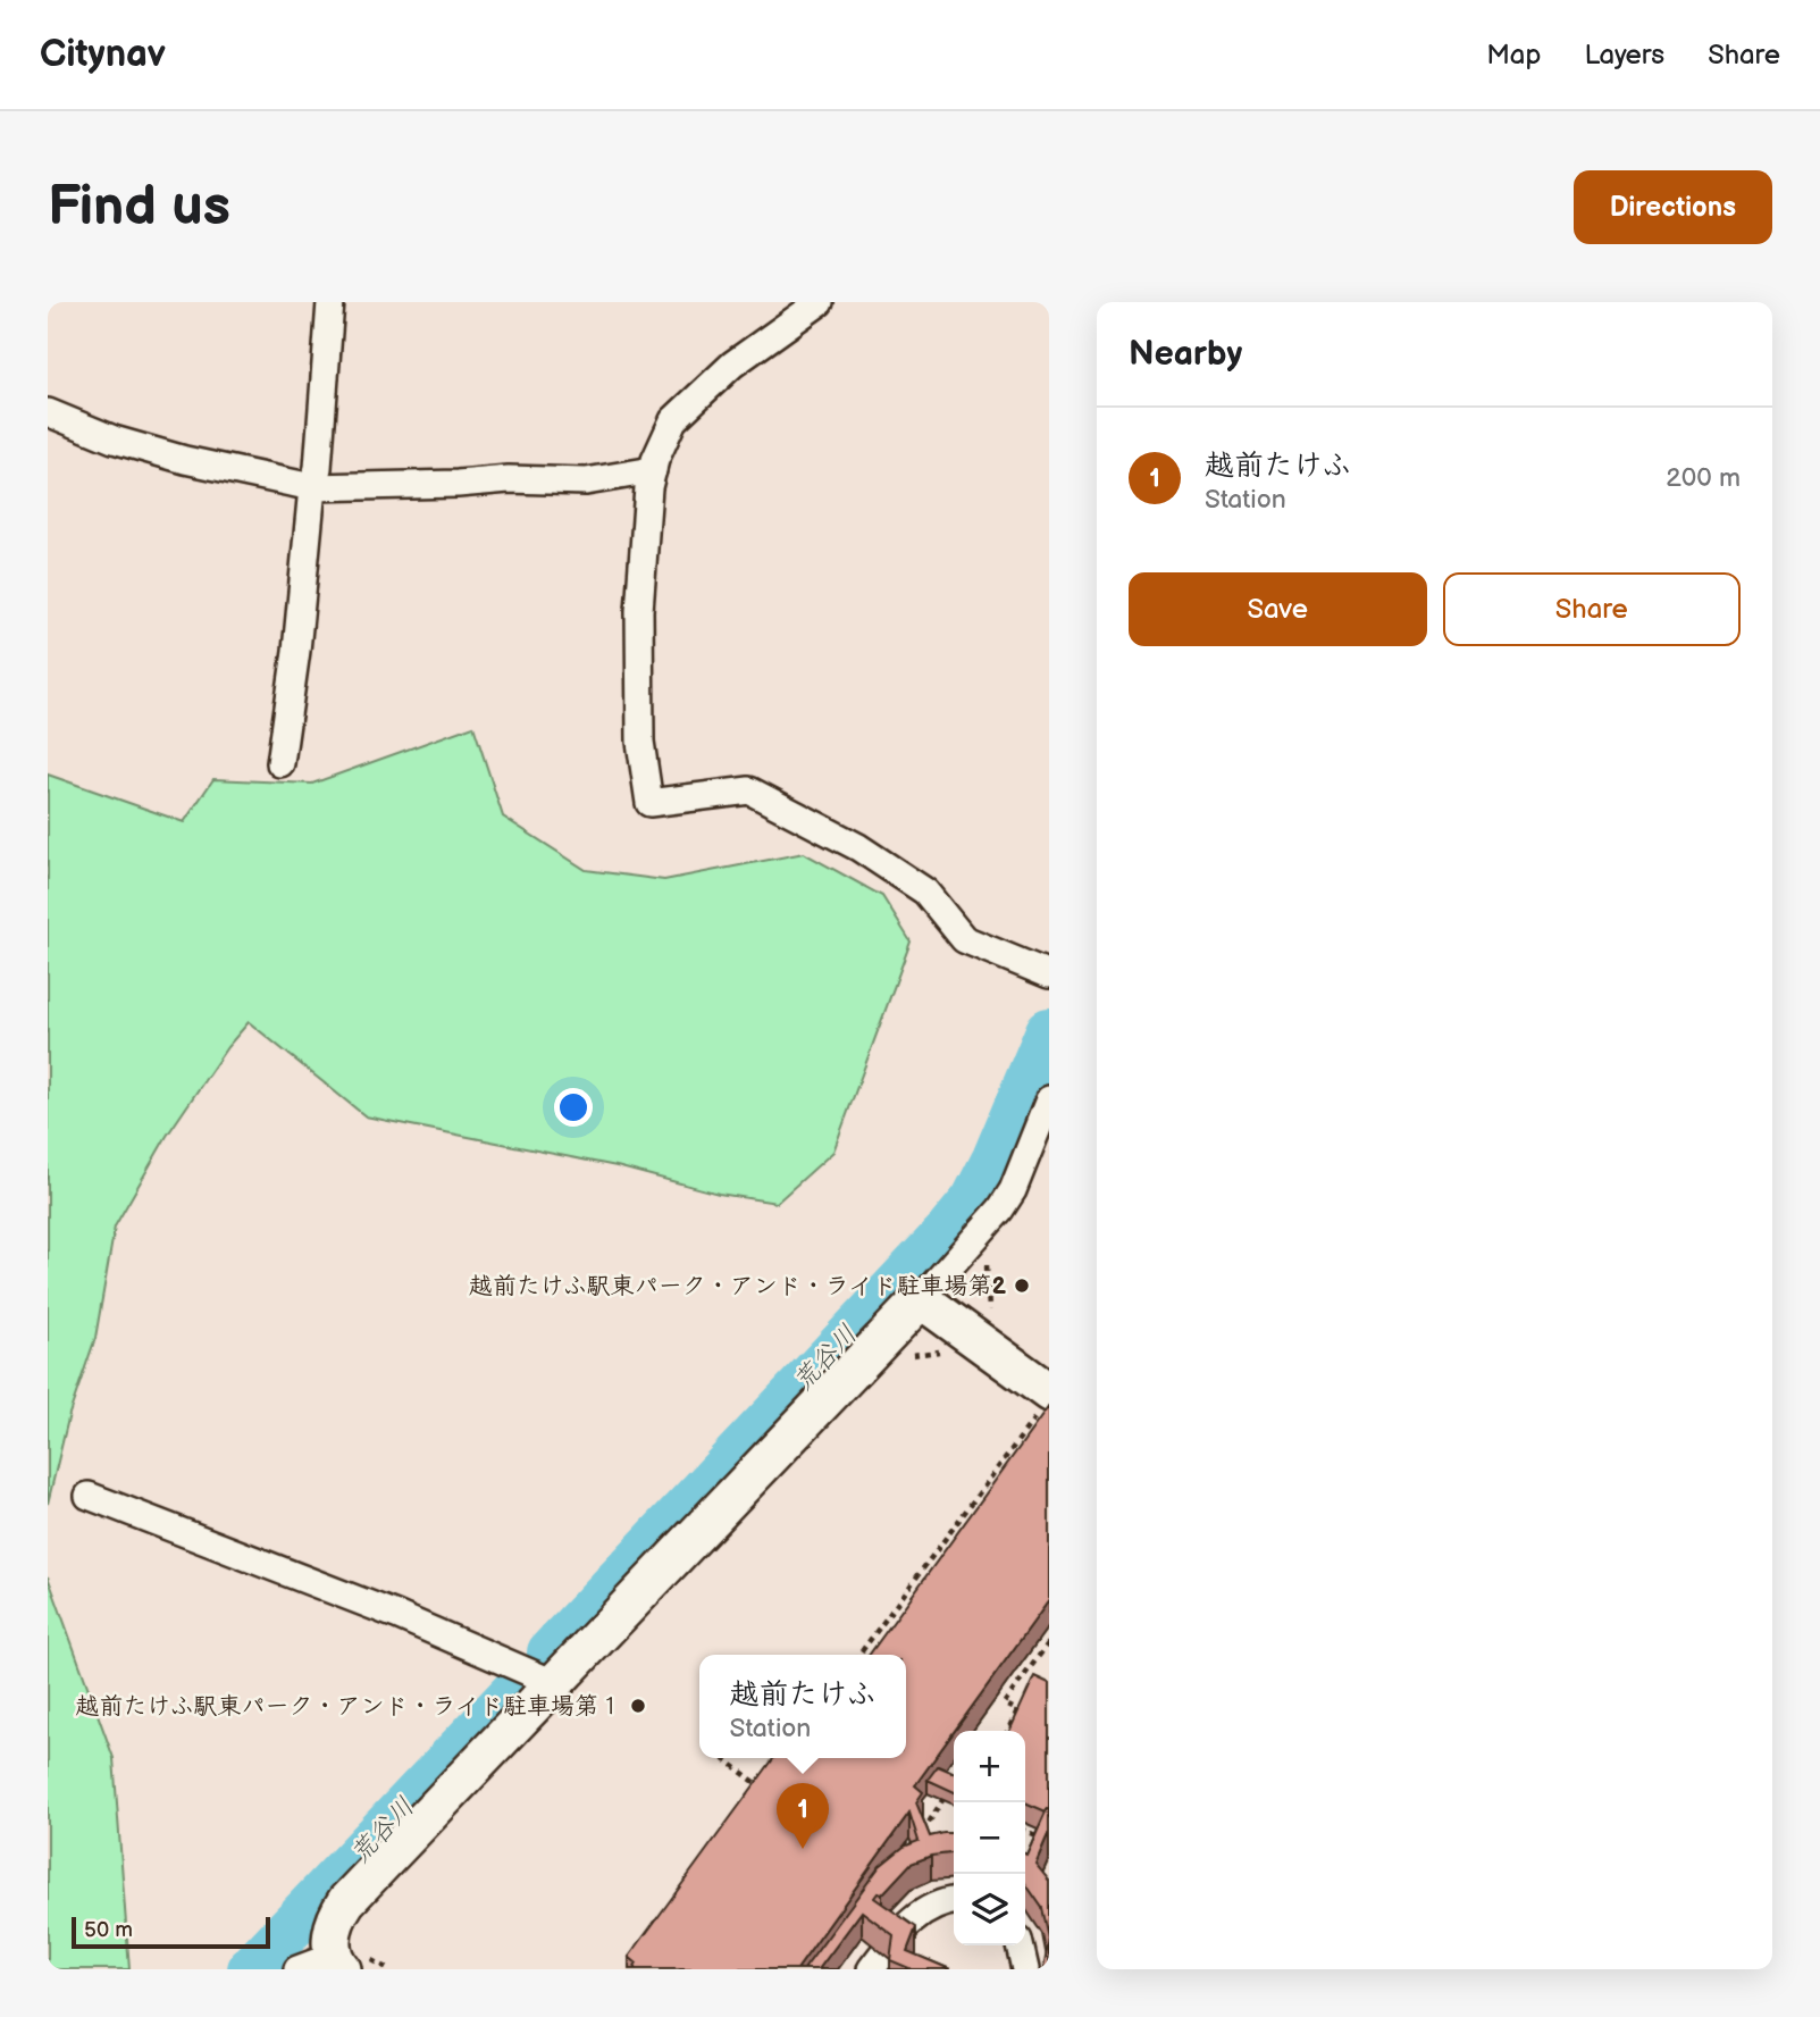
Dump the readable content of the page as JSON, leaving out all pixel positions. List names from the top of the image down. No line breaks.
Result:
{"water":["荒谷川"],"places":["越前たけふ駅東パーク・アンド・ライド駐車場第2","越前たけふ駅東パーク・アンド・ライド駐車場第１"],"scale_bar":"50 m","page":{"header":"Citynav","nav":["Map","Layers","Share"],"buttons":["Directions",["Save","Share"]],"title":"Find us","heading":"Nearby","list":[{"mark":"1","name":"越前たけふ","note":"Station","value":"200 m"}],"popup":["越前たけふ","Station"],"map_buttons":["+","−"],"pins":"1","scale":"50 m"}}
